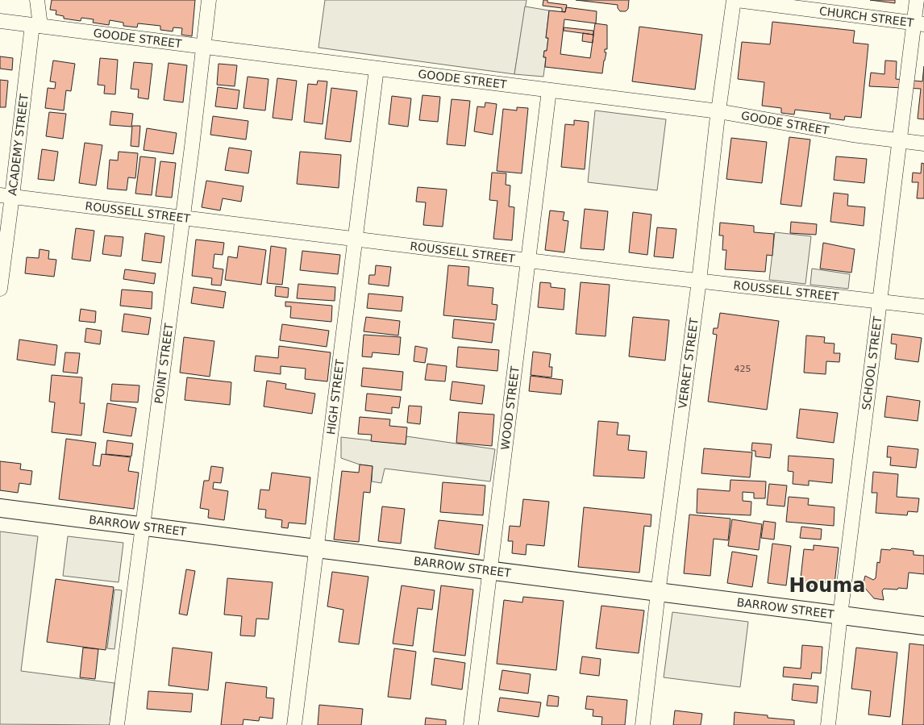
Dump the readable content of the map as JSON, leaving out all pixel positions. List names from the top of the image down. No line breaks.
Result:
{"streets":{"main road":["BARROW STREET"],"street":["CHURCH STREET","GOODE STREET","ACADEMY STREET","ROUSSELL STREET","POINT STREET","VERRET STREET","SCHOOL STREET","HIGH STREET","WOOD STREET"]},"crossings":[["CHURCH STREET","SCHOOL STREET"],["GOODE STREET","ACADEMY STREET"],["GOODE STREET","POINT STREET"],["GOODE STREET","VERRET STREET"],["GOODE STREET","SCHOOL STREET"],["GOODE STREET","HIGH STREET"],["GOODE STREET","WOOD STREET"],["ACADEMY STREET","ROUSSELL STREET"],["ROUSSELL STREET","POINT STREET"],["ROUSSELL STREET","VERRET STREET"],["ROUSSELL STREET","SCHOOL STREET"],["ROUSSELL STREET","HIGH STREET"],["ROUSSELL STREET","WOOD STREET"],["POINT STREET","BARROW STREET"],["VERRET STREET","BARROW STREET"],["SCHOOL STREET","BARROW STREET"],["HIGH STREET","BARROW STREET"],["WOOD STREET","BARROW STREET"]],"districts":["Houma"],"house_numbers":["425"]}
